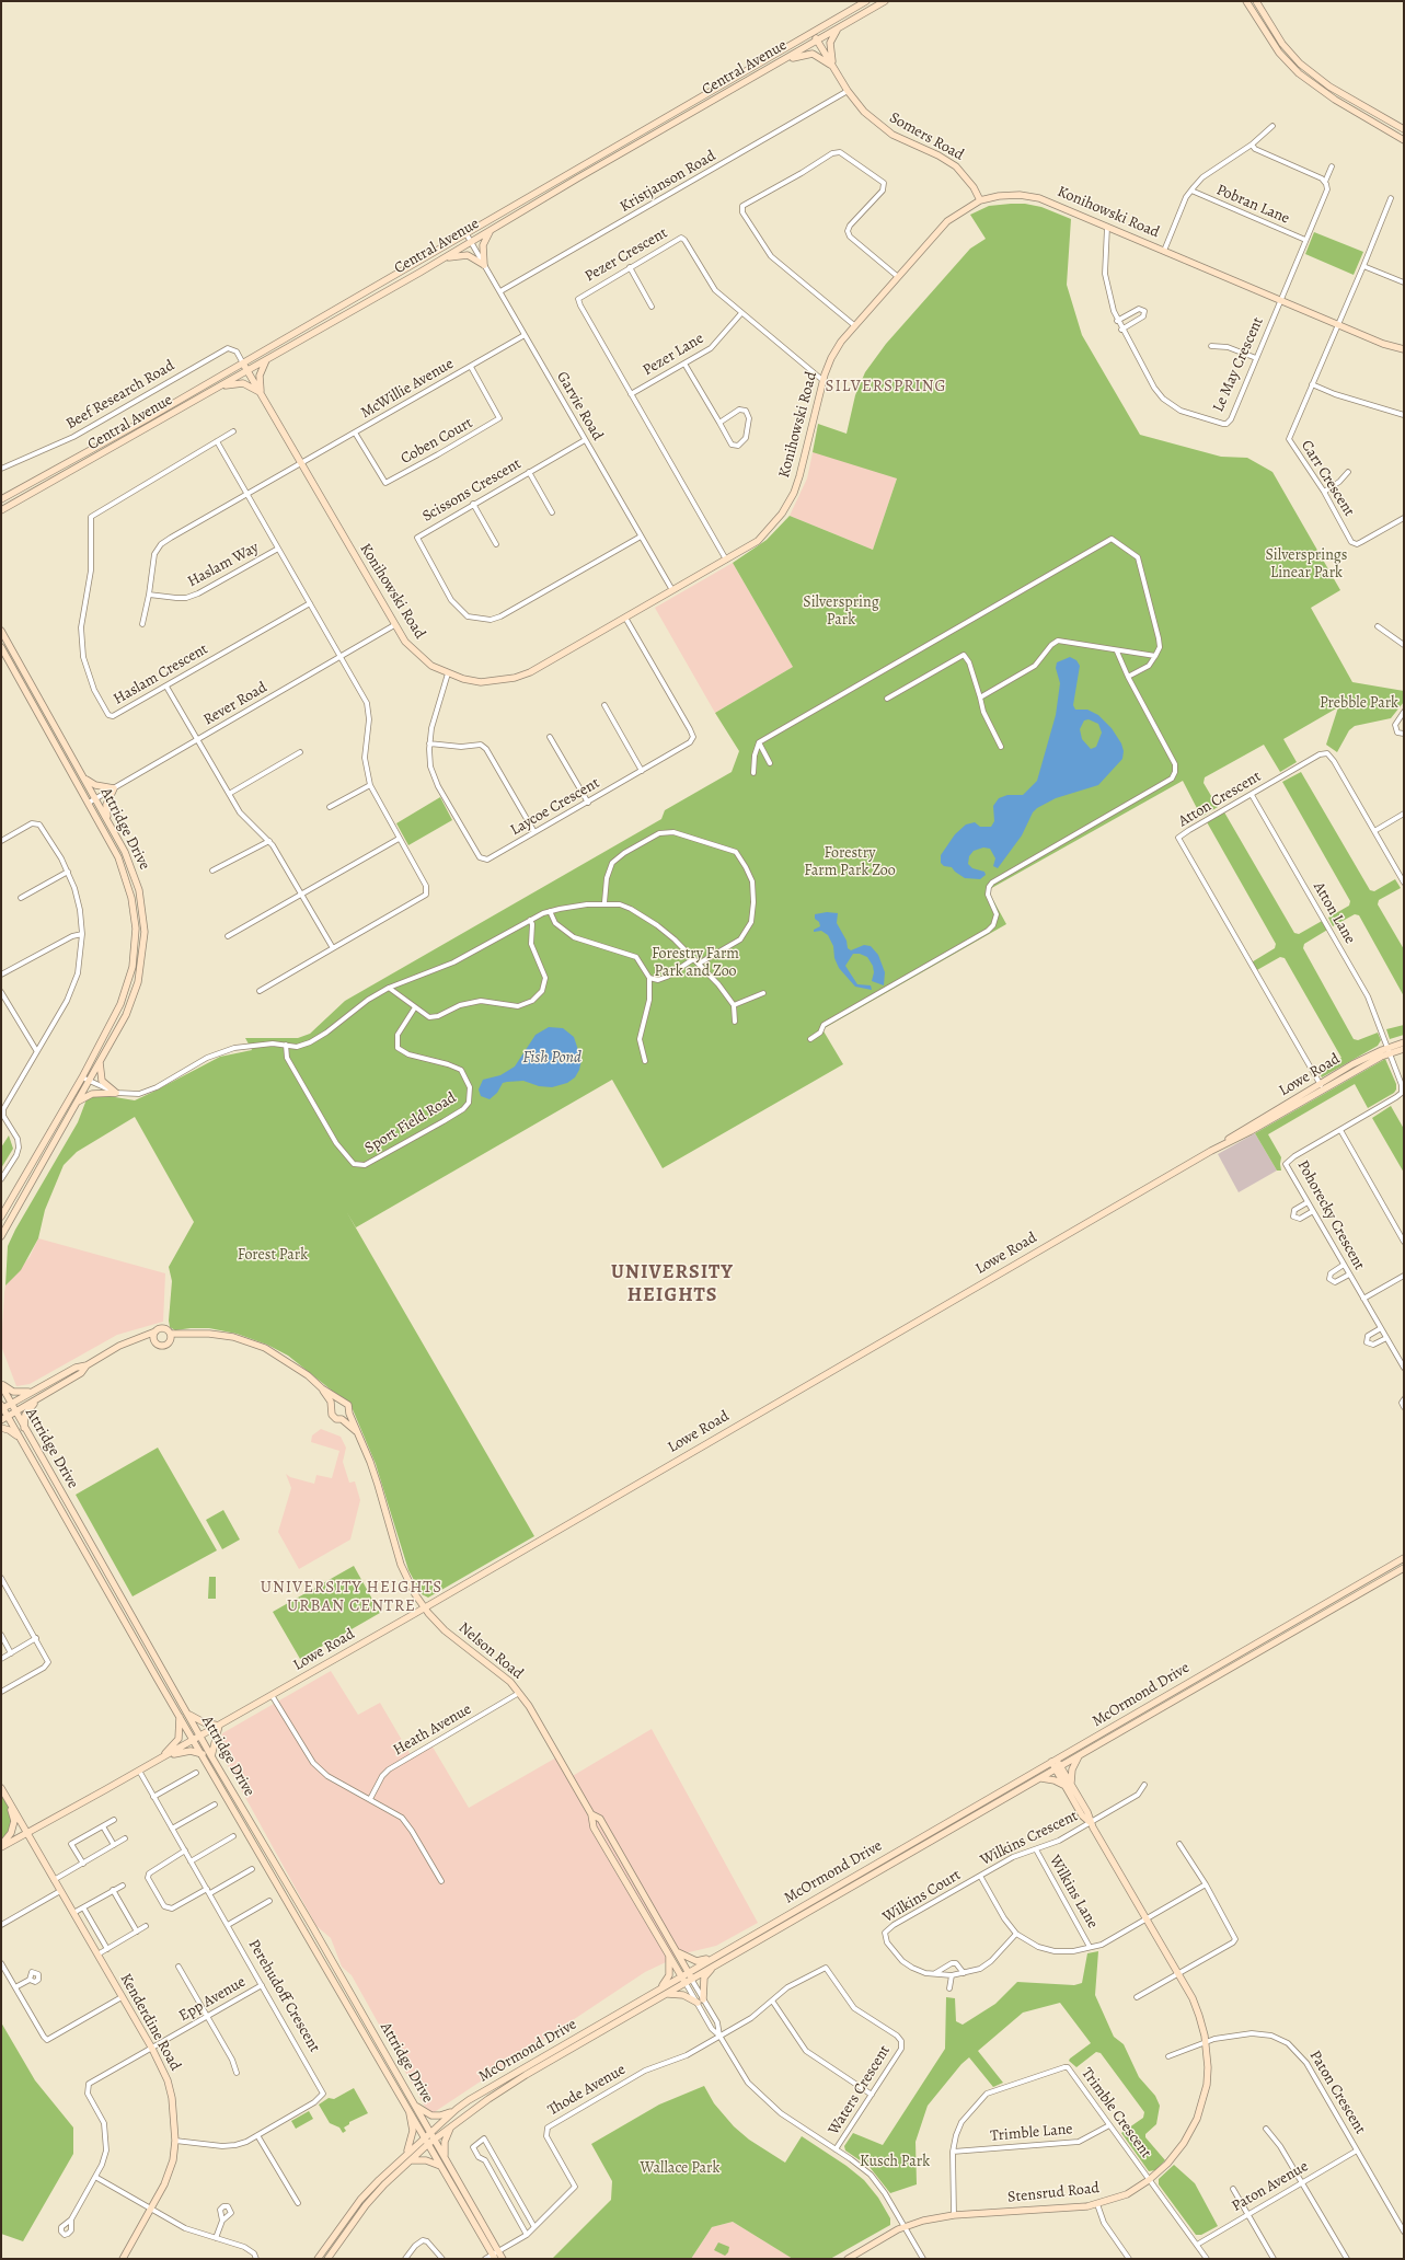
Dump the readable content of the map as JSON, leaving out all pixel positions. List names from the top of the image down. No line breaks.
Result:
{"streets":{"main road":["Central Avenue","Somers Road","Konihowski Road","Attridge Drive","Lowe Road","Nelson Road","McOrmond Drive","Kenderdine Road","Stensrud Road"],"street":["Kristjanson Road","Pobran Lane","Pezer Crescent","Pezer Lane","Le May Crescent","McWillie Avenue","Beef Research Road","Garvie Road","Coben Court","Carr Crescent","Scissons Crescent","Haslam Way","Haslam Crescent","Rever Road","Atton Crescent","Laycoe Crescent","Atton Lane","Sport Field Road","Pohorecky Crescent","Heath Avenue","Wilkins Crescent","Wilkins Lane","Wilkins Court","Perehudoff Crescent","Epp Avenue","Thode Avenue","Waters Crescent","Paton Crescent","Trimble Crescent","Trimble Lane","Paton Avenue"]},"crossings":[["Central Avenue","Somers Road"],["Central Avenue","Konihowski Road"],["Central Avenue","Beef Research Road"],["Central Avenue","Garvie Road"],["Somers Road","Kristjanson Road"],["Somers Road","Konihowski Road"],["Kristjanson Road","Garvie Road"],["Pobran Lane","Le May Crescent"],["Konihowski Road","Pezer Crescent"],["Konihowski Road","Le May Crescent"],["Konihowski Road","McWillie Avenue"],["Konihowski Road","Beef Research Road"],["Konihowski Road","Garvie Road"],["Konihowski Road","Carr Crescent"],["Konihowski Road","Rever Road"],["Konihowski Road","Laycoe Crescent"],["Pezer Crescent","Pezer Lane"],["McWillie Avenue","Garvie Road"],["McWillie Avenue","Coben Court"],["Garvie Road","Scissons Crescent"],["Rever Road","Attridge Drive"],["Atton Crescent","Atton Lane"],["Atton Crescent","Lowe Road"],["Attridge Drive","Lowe Road"],["Attridge Drive","McOrmond Drive"],["Attridge Drive","Thode Avenue"],["Atton Lane","Lowe Road"],["Atton Lane","Pohorecky Crescent"],["Lowe Road","Pohorecky Crescent"],["Lowe Road","Nelson Road"],["Nelson Road","McOrmond Drive"],["Nelson Road","Heath Avenue"],["McOrmond Drive","Stensrud Road"],["Wilkins Crescent","Wilkins Lane"],["Wilkins Crescent","Wilkins Court"],["Wilkins Crescent","Stensrud Road"],["Perehudoff Crescent","Epp Avenue"],["Perehudoff Crescent","Kenderdine Road"],["Epp Avenue","Kenderdine Road"],["Thode Avenue","Waters Crescent"],["Paton Crescent","Paton Avenue"],["Paton Crescent","Stensrud Road"],["Trimble Crescent","Trimble Lane"],["Trimble Crescent","Stensrud Road"]],"districts":["SILVERSPRING","UNIVERSITY HEIGHTS","UNIVERSITY HEIGHTS URBAN CENTRE"],"water":["Fish Pond"],"parks":["Silversprings Linear Park","Silverspring Park","Prebble Park","Forestry Farm Park Zoo","Forestry Farm Park and Zoo","Forest Park","Kusch Park","Wallace Park"]}
